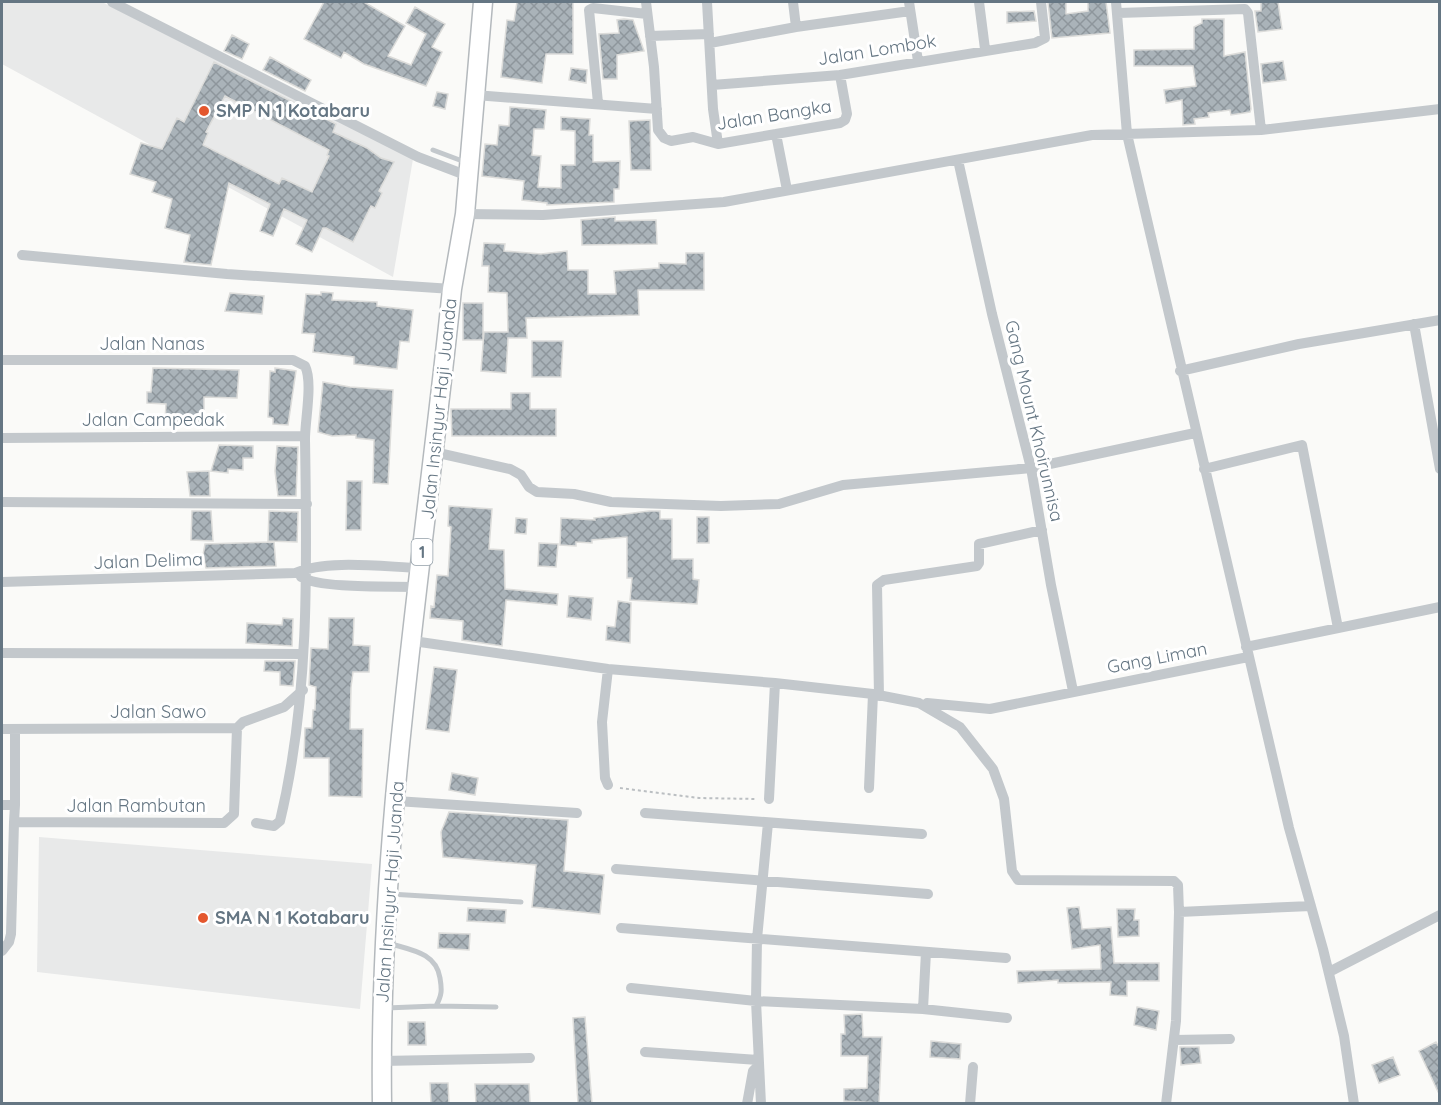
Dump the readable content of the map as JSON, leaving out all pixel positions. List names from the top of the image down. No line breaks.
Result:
{"streets":{"highway":["Jalan Insinyur Haji Juanda","1"],"street":["Jalan Lombok","Jalan Bangka","Jalan Nanas","Jalan Campedak","Gang Mount Khoirunnisa","Jalan Delima","Gang Liman","Jalan Sawo","Jalan Rambutan"]},"crossings":[["Jalan Lombok","Jalan Bangka"],["Jalan Nanas","Jalan Campedak"],["Jalan Insinyur Haji Juanda","Jalan Delima"],["Jalan Insinyur Haji Juanda","Gang Liman"],["Gang Mount Khoirunnisa","Gang Liman"],["Jalan Sawo","Jalan Rambutan"]],"places":["SMP N 1 Kotabaru","SMA N 1 Kotabaru"]}
